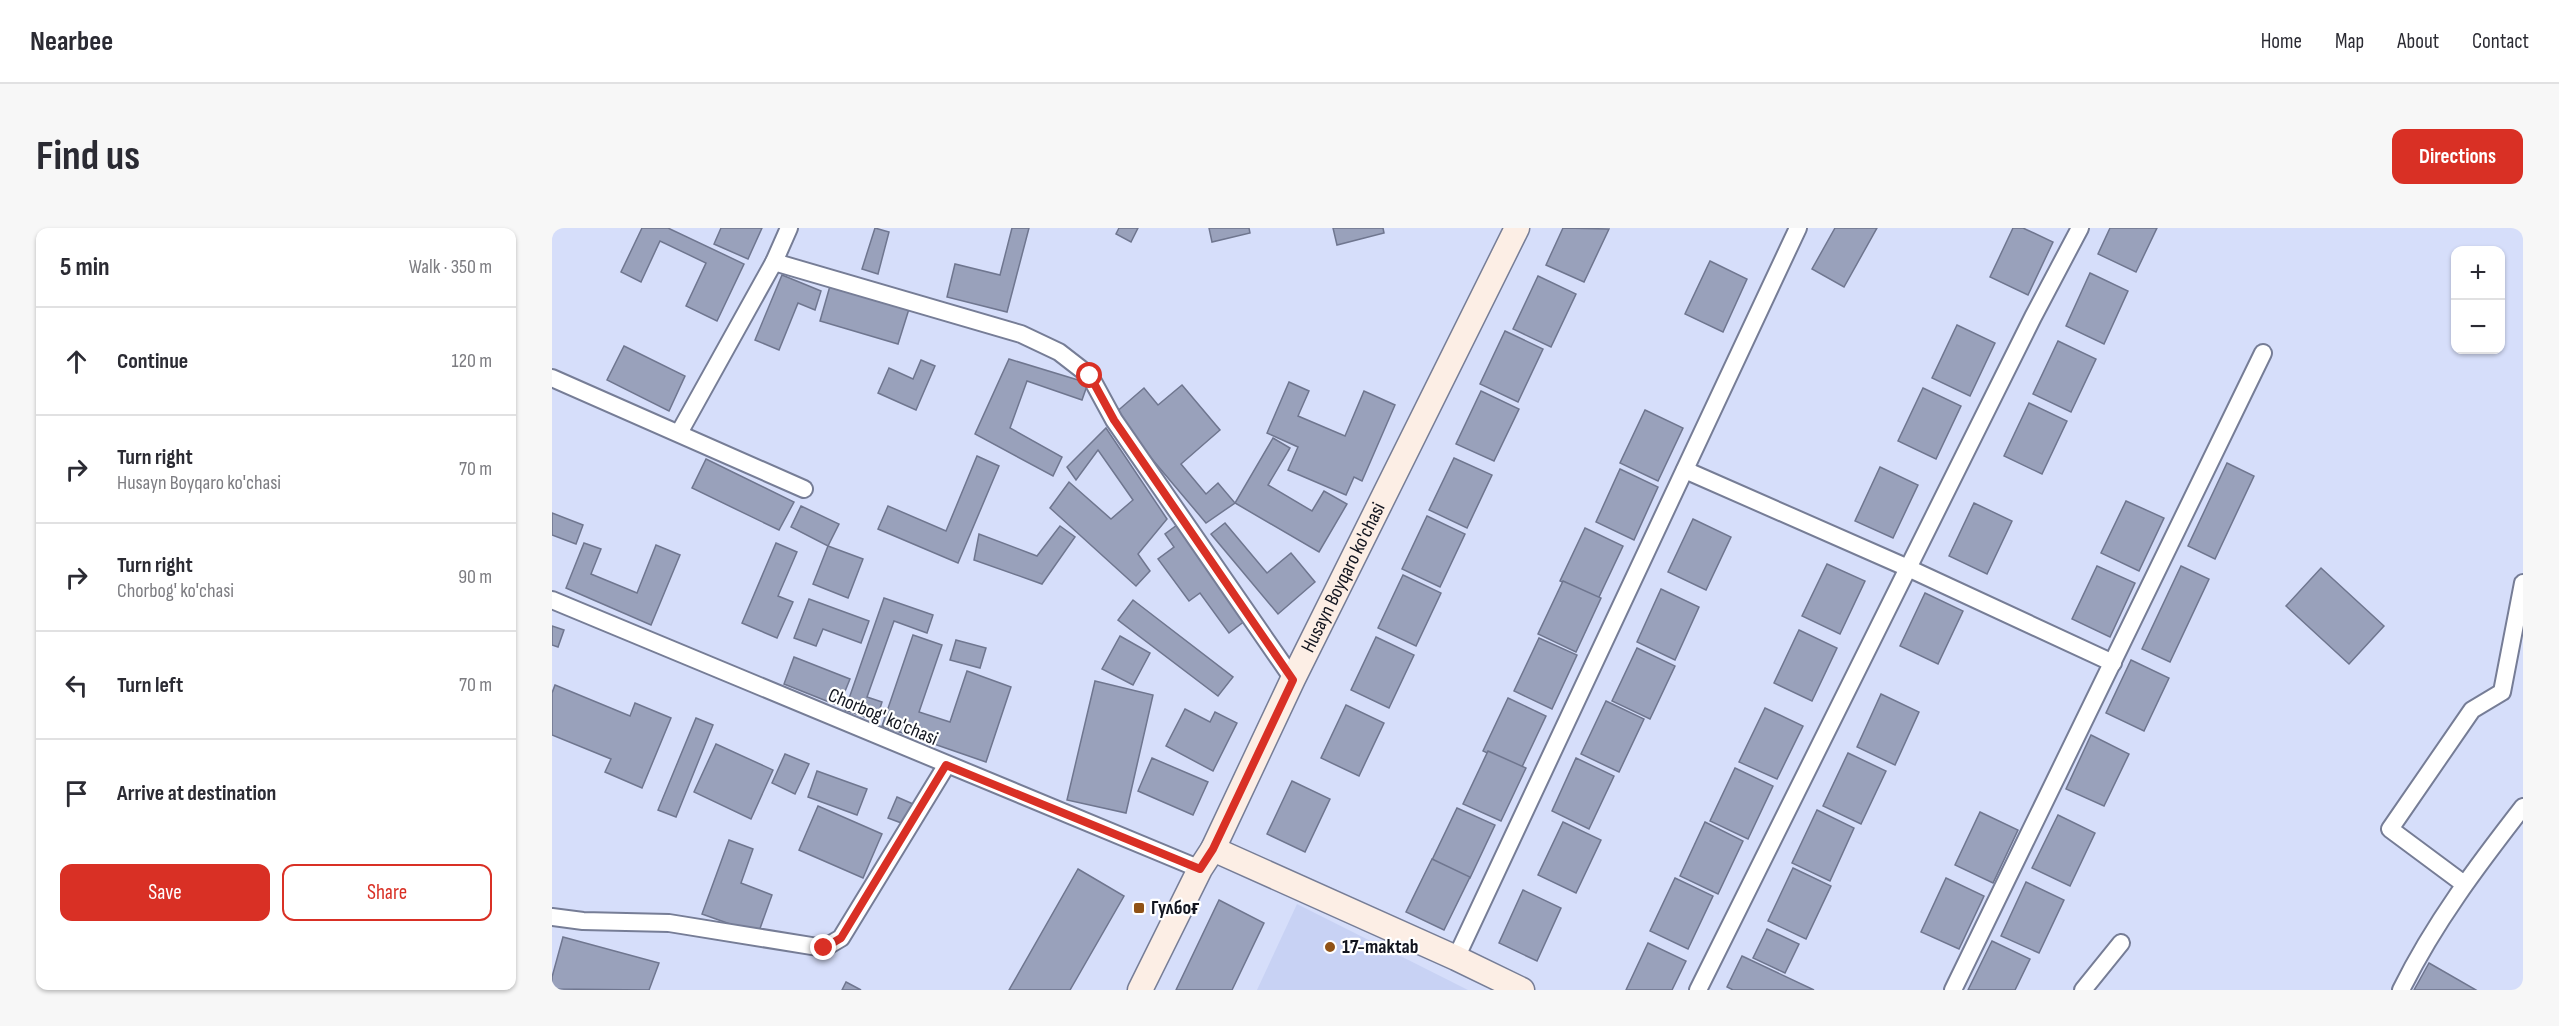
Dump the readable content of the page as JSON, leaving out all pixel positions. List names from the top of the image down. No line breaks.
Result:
{"streets":{"main road":["Husayn Boyqaro ko'chasi"],"street":["Сhorbog' ko'chasi"]},"crossings":[["Husayn Boyqaro ko'chasi","Сhorbog' ko'chasi"]],"places":{"transit":["Гулбоғ"],"other":["17-maktab"]},"page":{"header":"Nearbee","nav":["Home","Map","About","Contact"],"buttons":["Directions",["Save","Share"]],"title":"Find us","heading":["5 min","Walk · 350 m"],"map_buttons":["+","−"],"list":[["Continue","120 m"],["Turn right","Husayn Boyqaro ko'chasi","70 m"],["Turn right","Сhorbog' ko'chasi","90 m"],["Turn left","70 m"],"Arrive at destination"]}}
